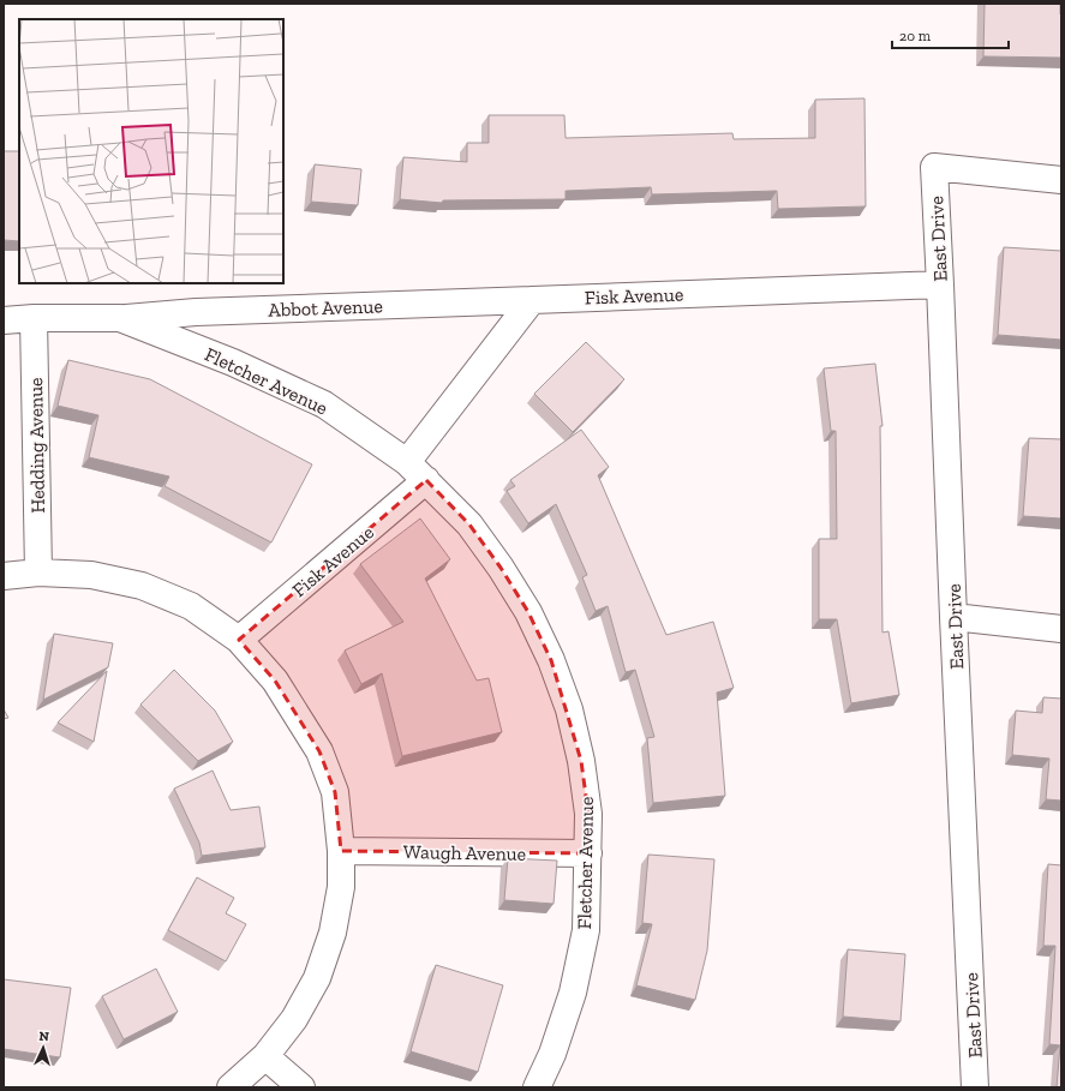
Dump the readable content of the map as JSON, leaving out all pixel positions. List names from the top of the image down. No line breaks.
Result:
{"streets":{"street":["East Drive","Fisk Avenue","Abbot Avenue","Fletcher Avenue","Hedding Avenue","Waugh Avenue"]},"crossings":[["East Drive","Fisk Avenue"],["Fisk Avenue","Abbot Avenue"],["Fisk Avenue","Fletcher Avenue"],["Abbot Avenue","Fletcher Avenue"],["Fletcher Avenue","Hedding Avenue"],["Fletcher Avenue","Waugh Avenue"]],"scale_bar":"20 m","north":"top"}
